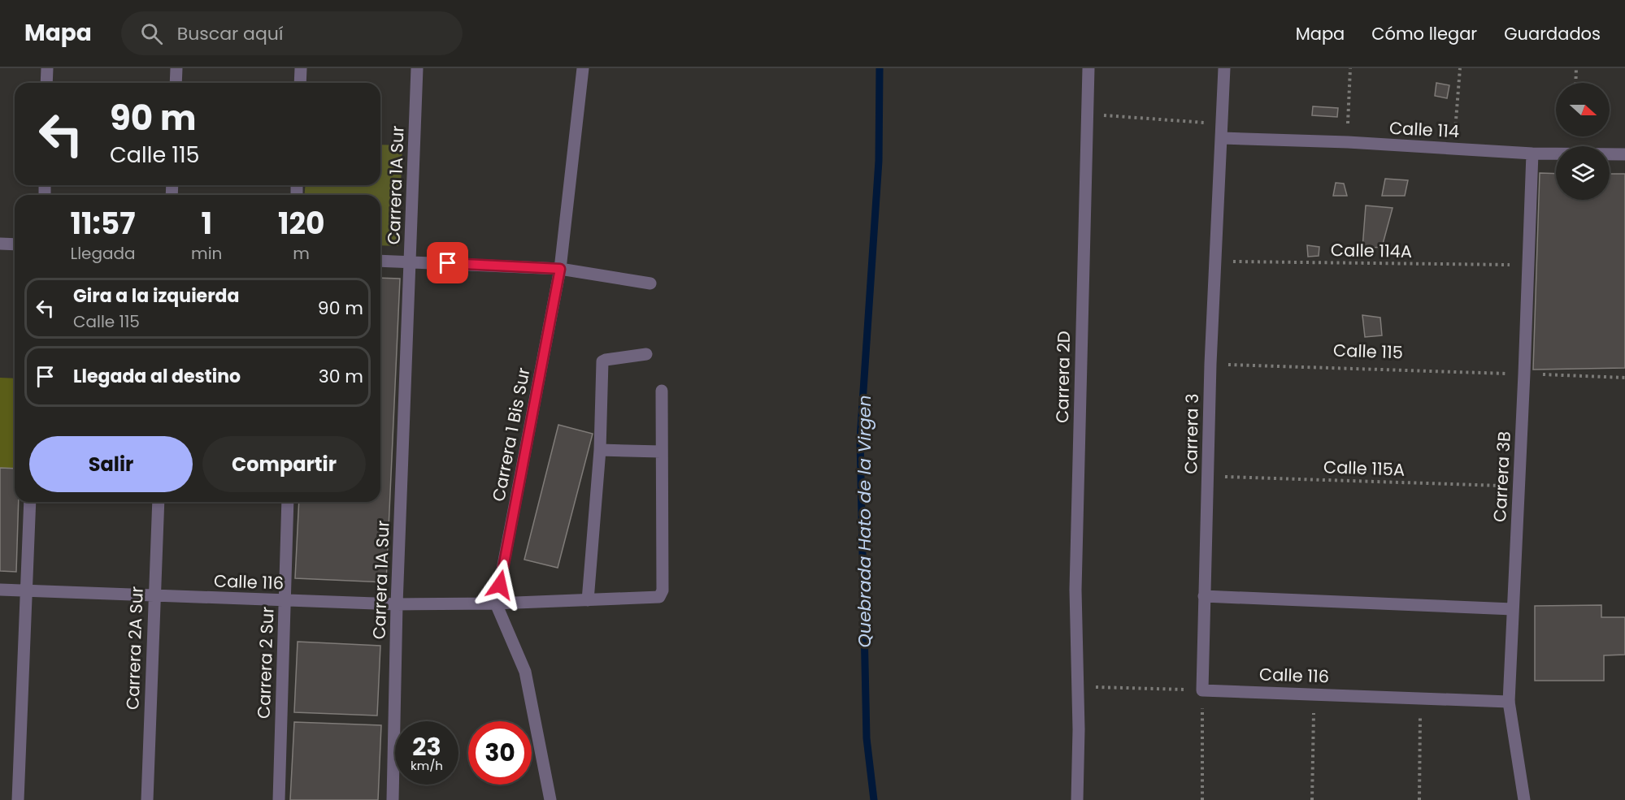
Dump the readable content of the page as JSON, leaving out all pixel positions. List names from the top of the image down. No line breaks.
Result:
{"streets":{"street":["Calle 114","Carrera 1A Sur","Carrera 2D","Carrera 3","Carrera 1 Bis Sur","Carrera 3B","Calle 116","Carrera 2A Sur","Carrera 2 Sur"],"path":["Calle 114A","Calle 115","Calle 115A"]},"crossings":[["Calle 114","Carrera 3"],["Calle 114","Carrera 3B"],["Carrera 1A Sur","Calle 116"],["Calle 114A","Carrera 3"],["Calle 114A","Carrera 3B"],["Calle 115","Carrera 3"],["Calle 115","Carrera 3B"],["Carrera 3","Calle 115A"],["Carrera 3","Calle 116"],["Carrera 1 Bis Sur","Calle 116"],["Calle 115A","Carrera 3B"],["Carrera 3B","Calle 116"],["Calle 116","Carrera 2A Sur"],["Calle 116","Carrera 2 Sur"]],"water":["Quebrada Hato de la Virgen"],"north":"right","page":{"header":"Mapa","search":"Buscar aquí","nav":["Mapa","Cómo llegar","Guardados"],"turn":["90 m","Calle 115"],"eta":["11:57","Llegada","1","min","120","m"],"list":[{"name":"Gira a la izquierda","note":"Calle 115","value":"90 m"},{"name":"Llegada al destino","value":"30 m"}],"buttons":["Salir","Compartir"],"speed":"23 km/h","limit":"30"}}
